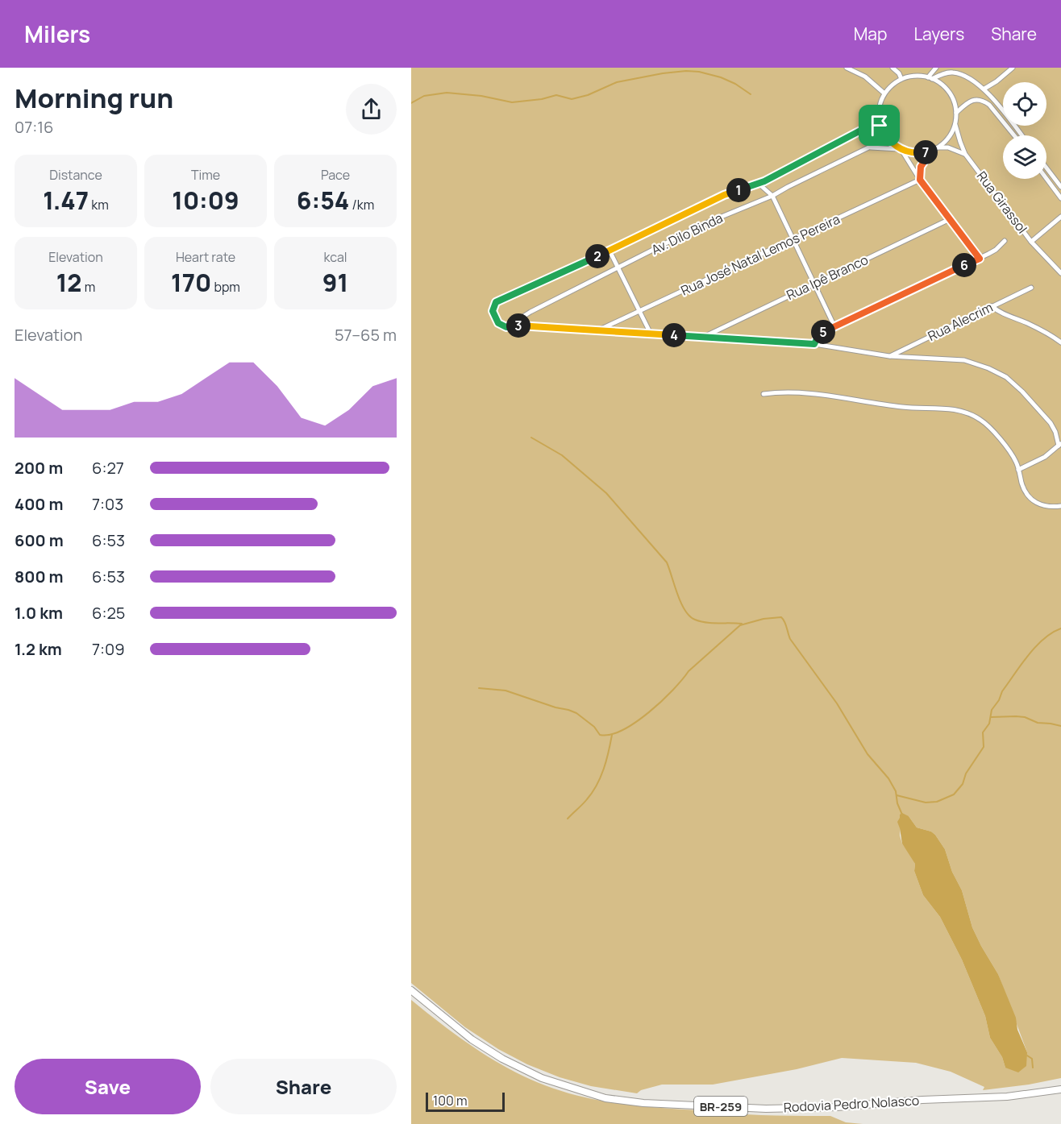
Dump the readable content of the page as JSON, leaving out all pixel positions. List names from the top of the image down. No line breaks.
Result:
{"streets":{"highway":["Rodovia Pedro Nolasco","BR-259"],"street":["Rua Girassol","Av. Dilo Binda","Rua José Natal Lemos Pereira","Rua Ipê Branco","Rua Alecrim"]},"crossings":[["Rua Girassol","Av. Dilo Binda"]],"scale_bar":"100 m","page":{"header":"Milers","nav":["Map","Layers","Share"],"heading":["Morning run","07:16"],"pins":["7","1","2","6","3","5","4"],"stats":[["Distance","1.47 km"],["Time","10:09"],["Pace","6:54 /km"],["Elevation","12 m"],["Heart rate","170 bpm"],["kcal","91"]],"chart":["Elevation","57–65 m"],"list":[{"name":"200 m","note":"6:27"},{"name":"400 m","note":"7:03"},{"name":"600 m","note":"6:53"},{"name":"800 m","note":"6:53"},{"name":"1.0 km","note":"6:25"},{"name":"1.2 km","note":"7:09"}],"buttons":["Save","Share"],"scale":"100 m"}}
